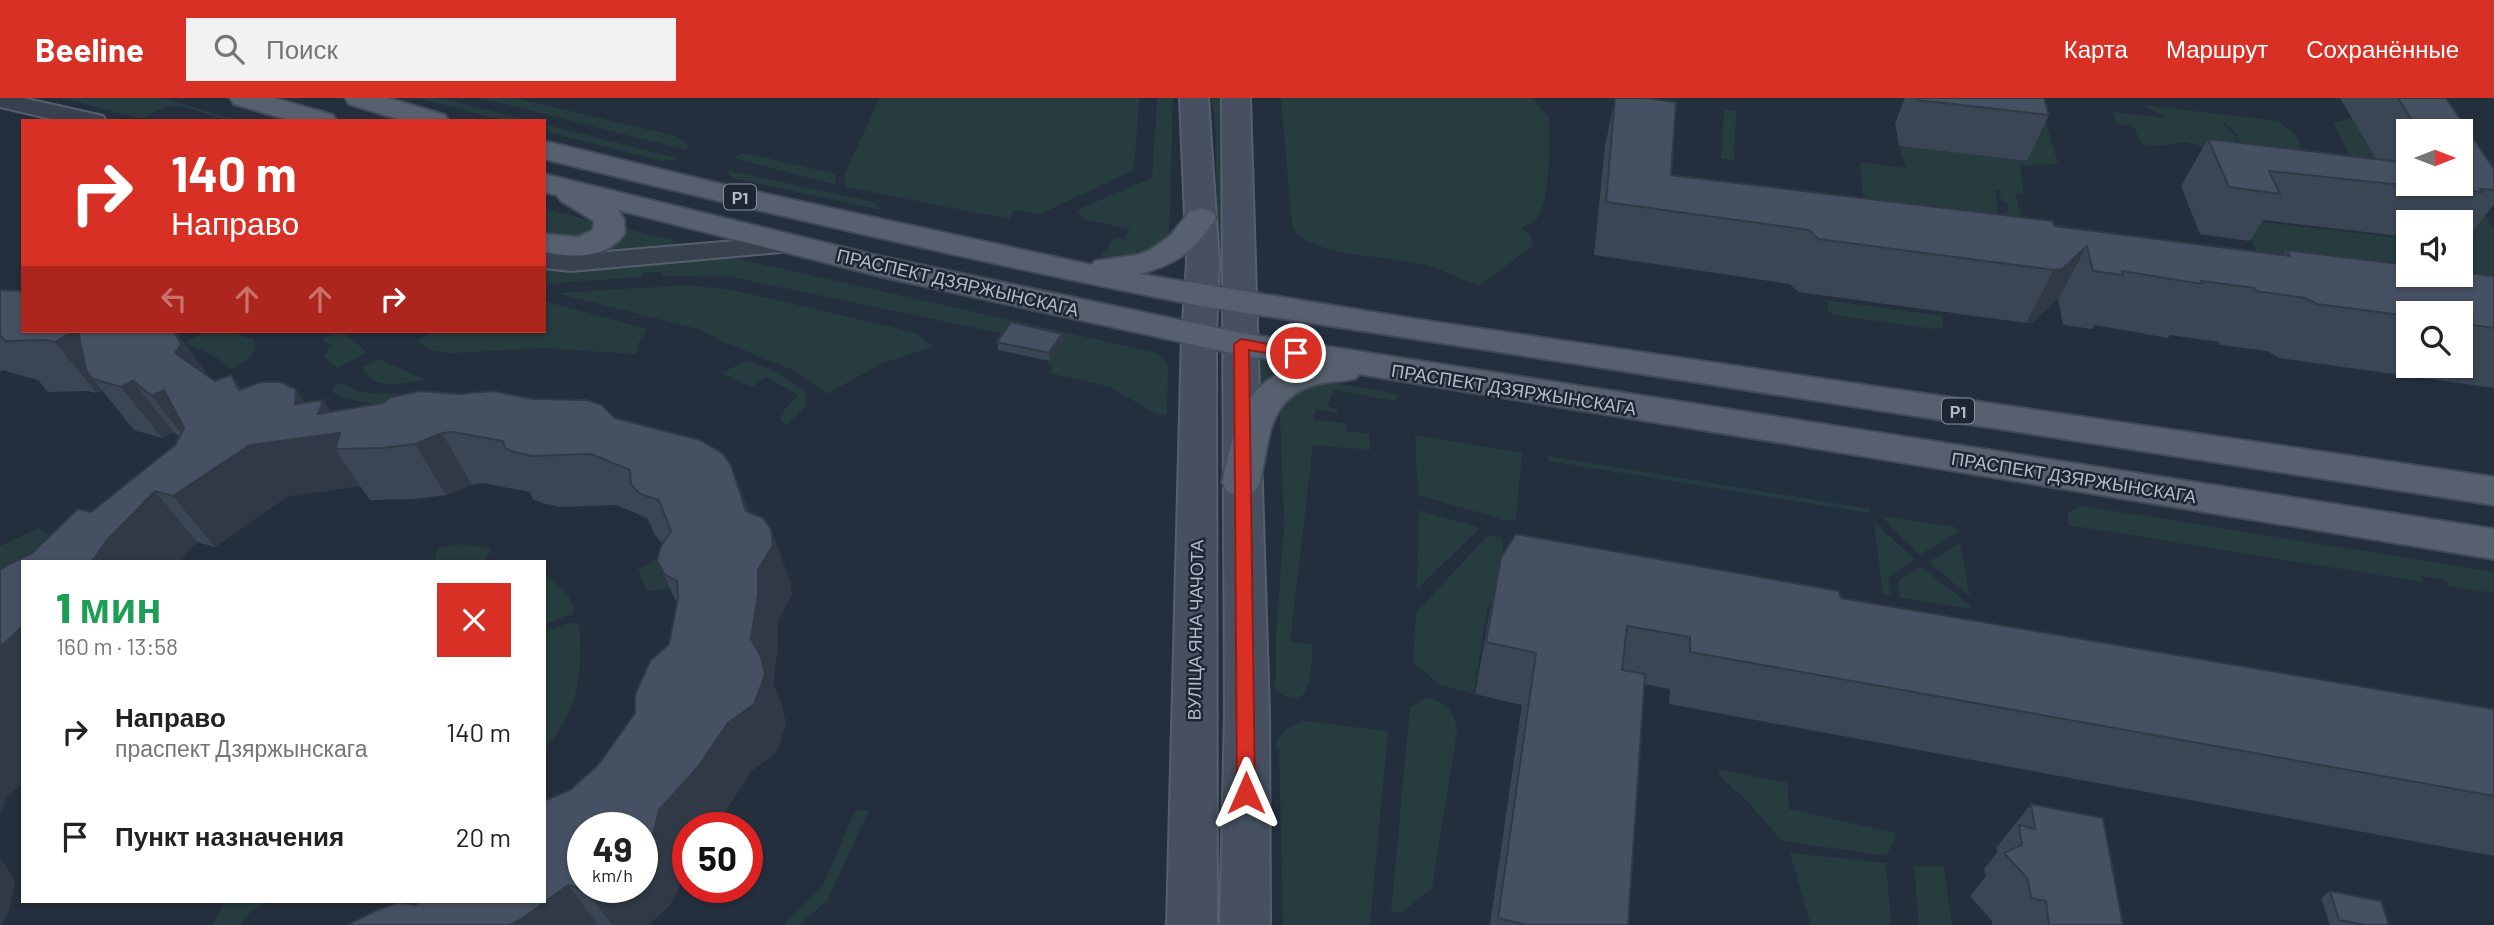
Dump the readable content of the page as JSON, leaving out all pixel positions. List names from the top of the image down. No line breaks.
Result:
{"streets":{"main road":["Р1","ПРАСПЕКТ ДЗЯРЖЫНСКАГА","ВУЛІЦА ЯНА ЧАЧОТА"]},"crossings":[["ПРАСПЕКТ ДЗЯРЖЫНСКАГА","ВУЛІЦА ЯНА ЧАЧОТА"]],"north":"right","page":{"header":"Beeline","search":"Поиск","nav":["Карта","Маршрут","Сохранённые"],"turn":["140 m","Направо"],"heading":["1 мин","160 m · 13:58"],"list":[{"name":"Направо","note":"праспект Дзяржынскага","value":"140 m"},{"name":"Пункт назначения","value":"20 m"}],"speed":"49 km/h","limit":"50"}}
